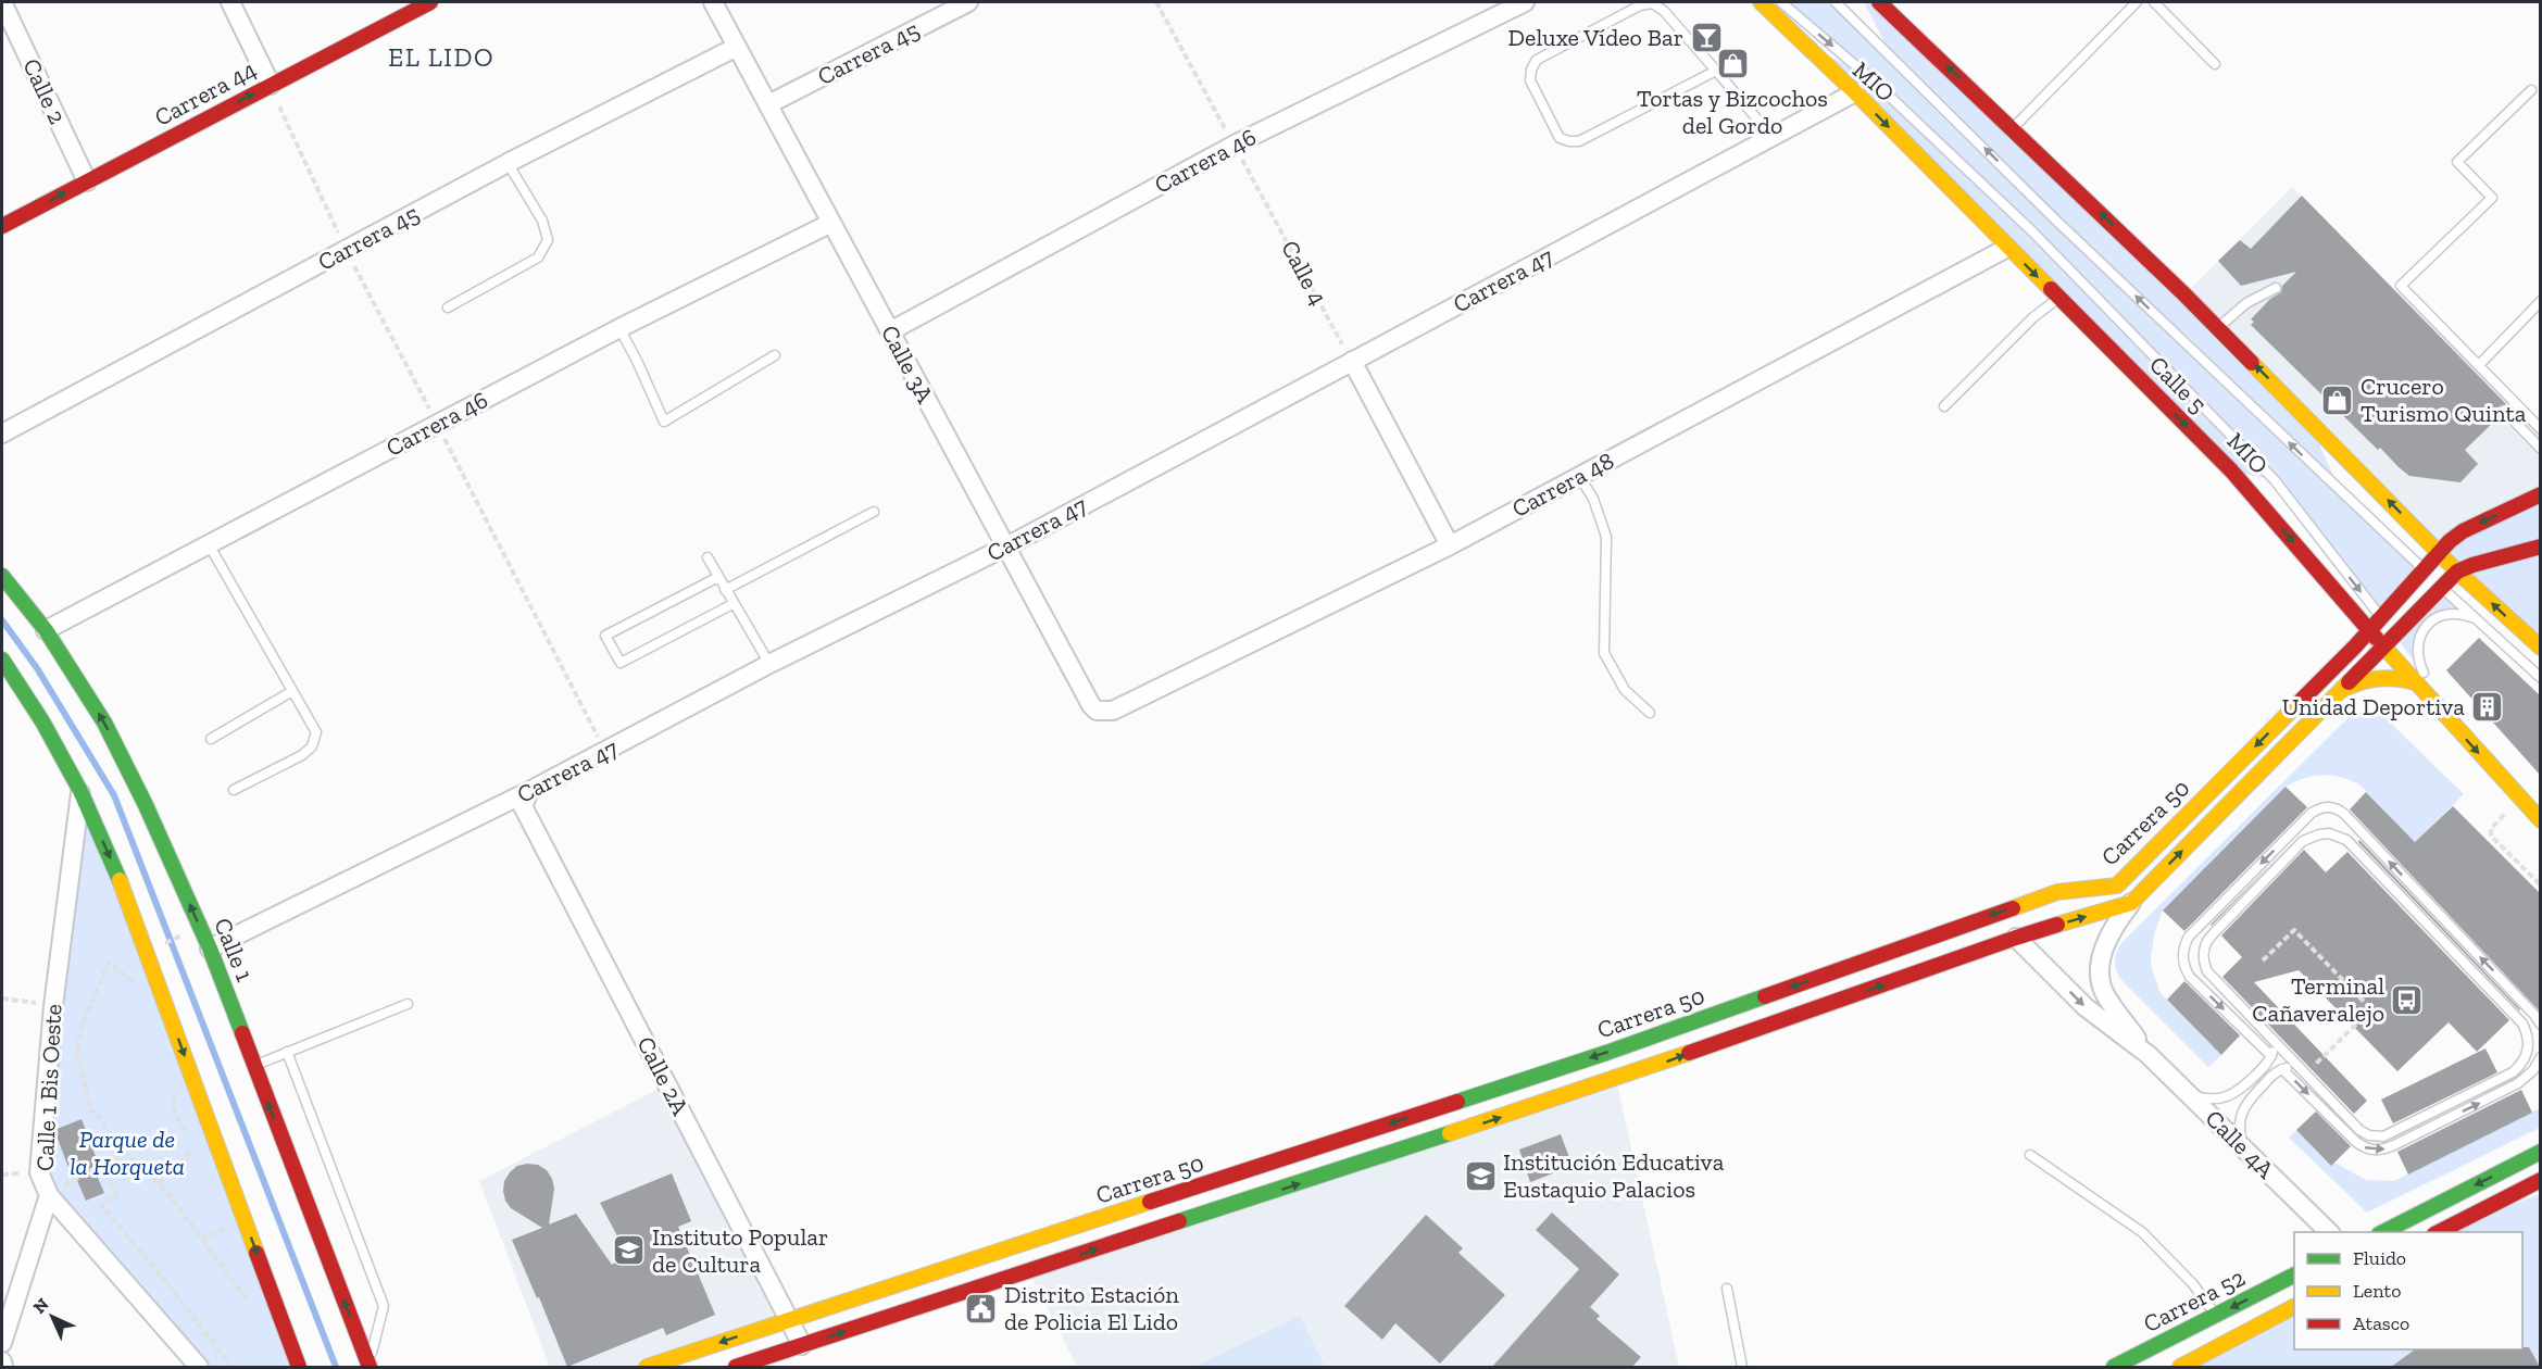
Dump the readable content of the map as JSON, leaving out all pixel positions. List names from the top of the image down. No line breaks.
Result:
{"streets":{"main road":["Carrera 44","Calle 5","Carrera 50","Calle 1","Carrera 52"],"street":["Carrera 45","Calle 2","Carrera 46","Carrera 47","Calle 3A","Carrera 48","Calle 2A","Calle 1 Bis Oeste","Calle 4A"],"lane":["MIO"],"path":["Calle 4"]},"crossings":[["Carrera 45","Calle 3A"],["MIO","Carrera 50"],["Calle 2","Carrera 44"],["Carrera 46","Calle 4"],["Carrera 46","Calle 3A"],["Carrera 46","Calle 1"],["Calle 4","Carrera 47"],["Carrera 47","Calle 3A"],["Carrera 47","Calle 5"],["Carrera 47","Calle 1"],["Carrera 47","Calle 2A"],["Calle 3A","Carrera 48"],["Calle 5","Carrera 48"],["Calle 5","Carrera 50"],["Carrera 50","Calle 2A"],["Carrera 50","Calle 4A"]],"one_way":["Carrera 44"],"districts":["EL LIDO"],"parks":["Parque de la Horqueta"],"places":{"bar":["Deluxe Vídeo Bar"],"shop":["Tortas y Bizcochos del Gordo","Crucero Turismo Quinta"],"building":["Unidad Deportiva"],"bus stop":["Terminal Cañaveralejo"],"school or university":["Institución Educativa Eustaquio Palacios","Instituto Popular de Cultura"],"public building":["Distrito Estación de Policia El Lido"]},"legend":["Fluido","Lento","Atasco"],"north":"top left"}
